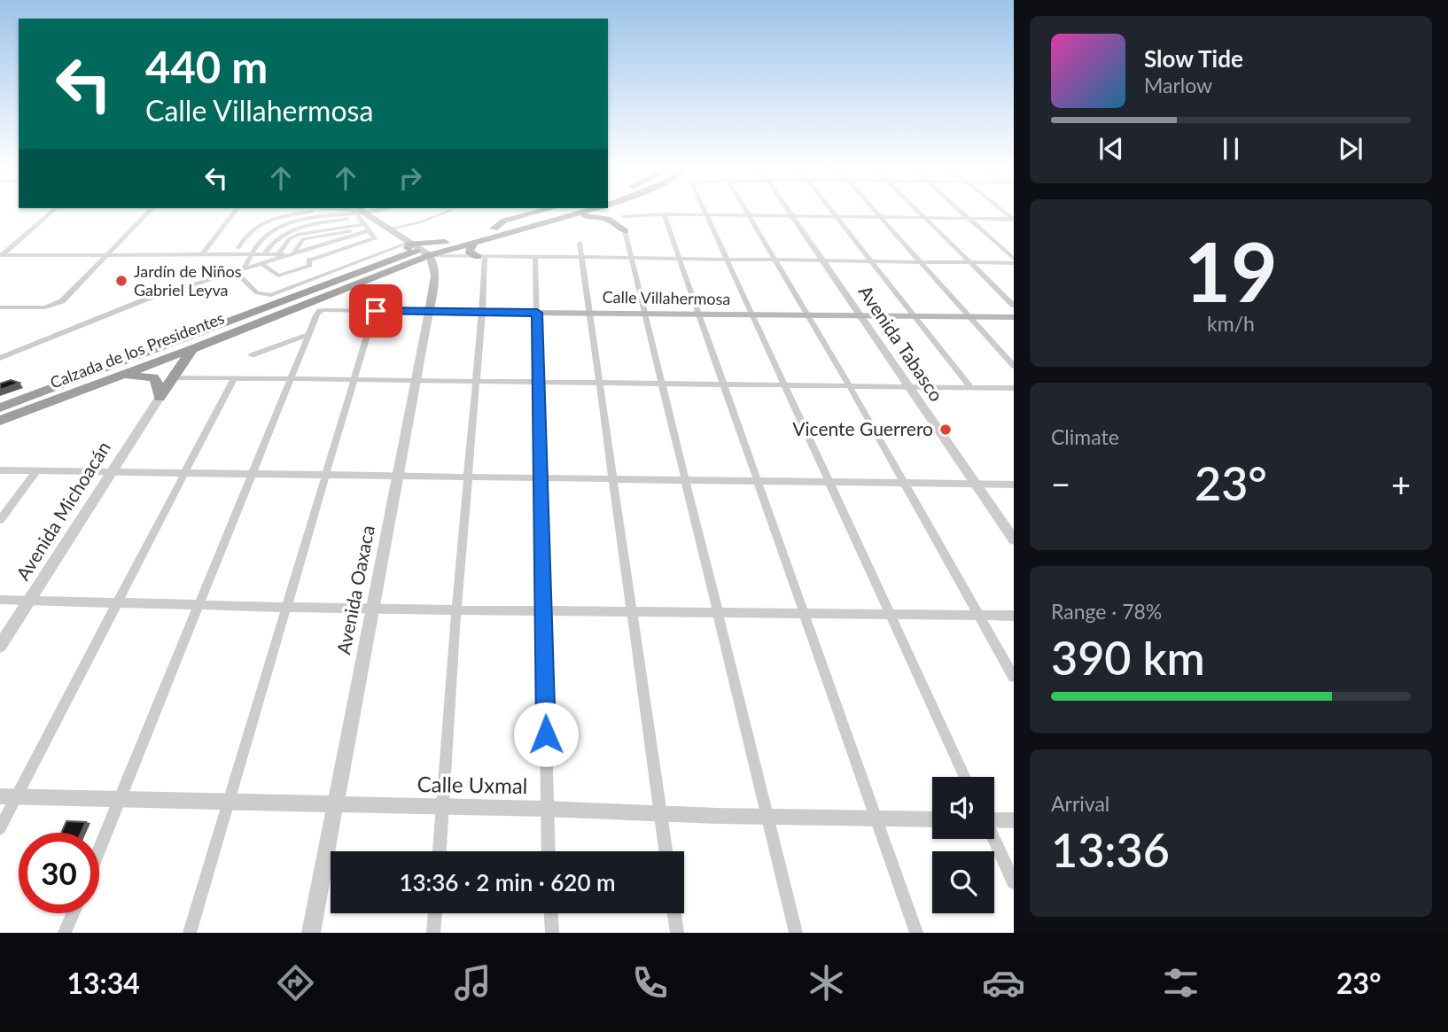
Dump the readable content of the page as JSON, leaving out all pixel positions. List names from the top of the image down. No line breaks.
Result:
{"streets":{"highway":["Calzada de los Presidentes"],"main road":["Calle Villahermosa","Avenida Oaxaca"],"street":["Avenida Tabasco","Avenida Michoacán","Calle Uxmal"]},"crossings":[["Calle Villahermosa","Avenida Tabasco"],["Calle Villahermosa","Avenida Oaxaca"],["Calzada de los Presidentes","Avenida Oaxaca"],["Avenida Oaxaca","Calle Uxmal"]],"places":["Jardín de Niños Gabriel Leyva","Vicente Guerrero"],"page":{"turn":["440 m","Calle Villahermosa"],"song":["Slow Tide","Marlow"],"tile":[["19","km/h"],"Climate",["Range · 78%","390 km"],["Arrival","13:36"]],"heat":["−","23°","+"],"limit":"30","trip":"13:36 · 2 min · 620 m","tabs":["13:34","23°"]}}
